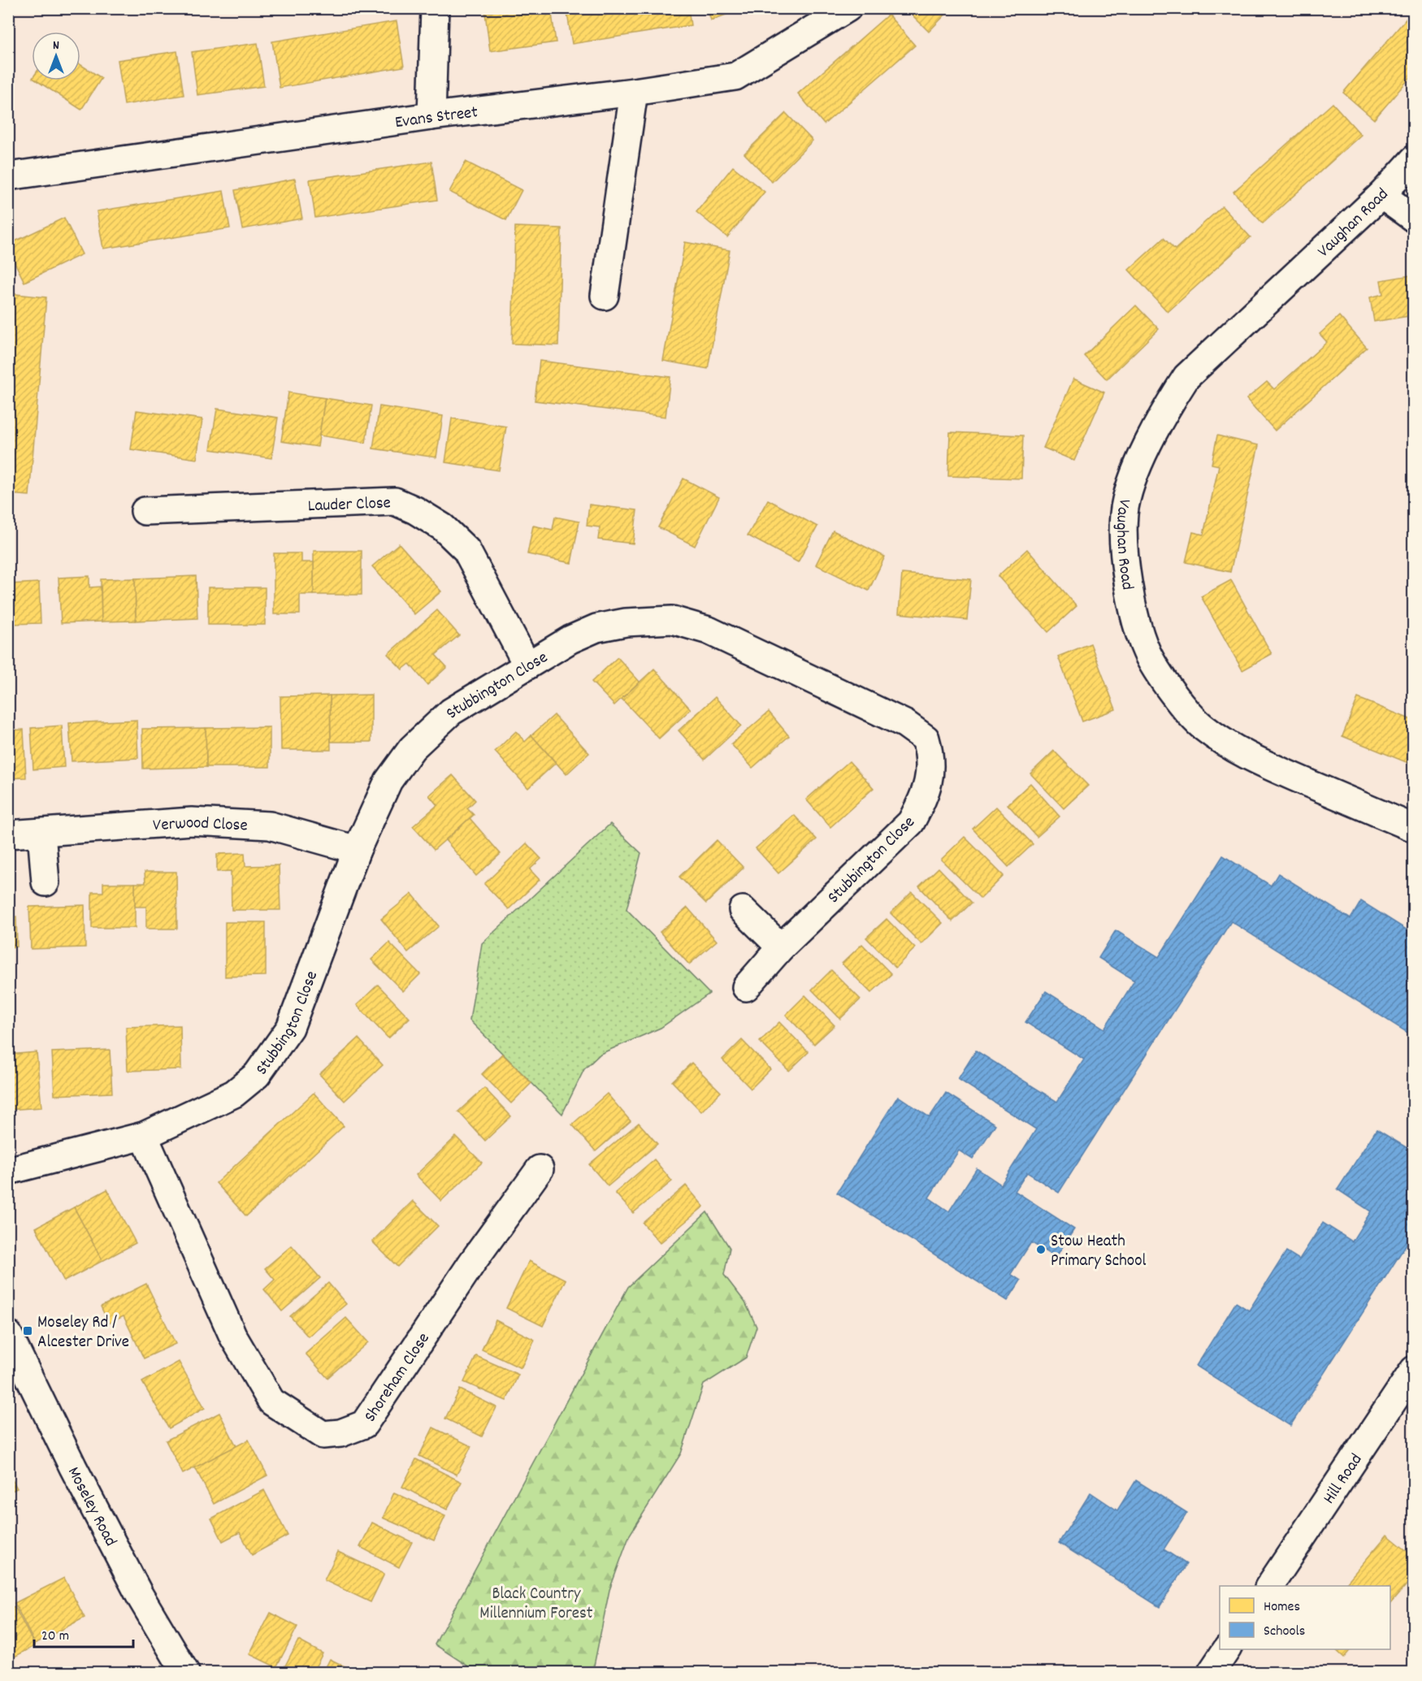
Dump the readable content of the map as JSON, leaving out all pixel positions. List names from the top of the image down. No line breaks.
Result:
{"streets":{"street":["Evans Street","Vaughan Road","Lauder Close","Stubbington Close","Verwood Close","Shoreham Close","Hill Road","Moseley Road"]},"crossings":[["Lauder Close","Stubbington Close"],["Stubbington Close","Verwood Close"],["Stubbington Close","Shoreham Close"]],"parks":["Black Country Millennium Forest"],"places":{"other":["Stow Heath Primary School"],"transit":["Moseley Rd / Alcester Drive"]},"legend":["Homes","Schools"],"scale_bar":"20 m","north":"top"}
